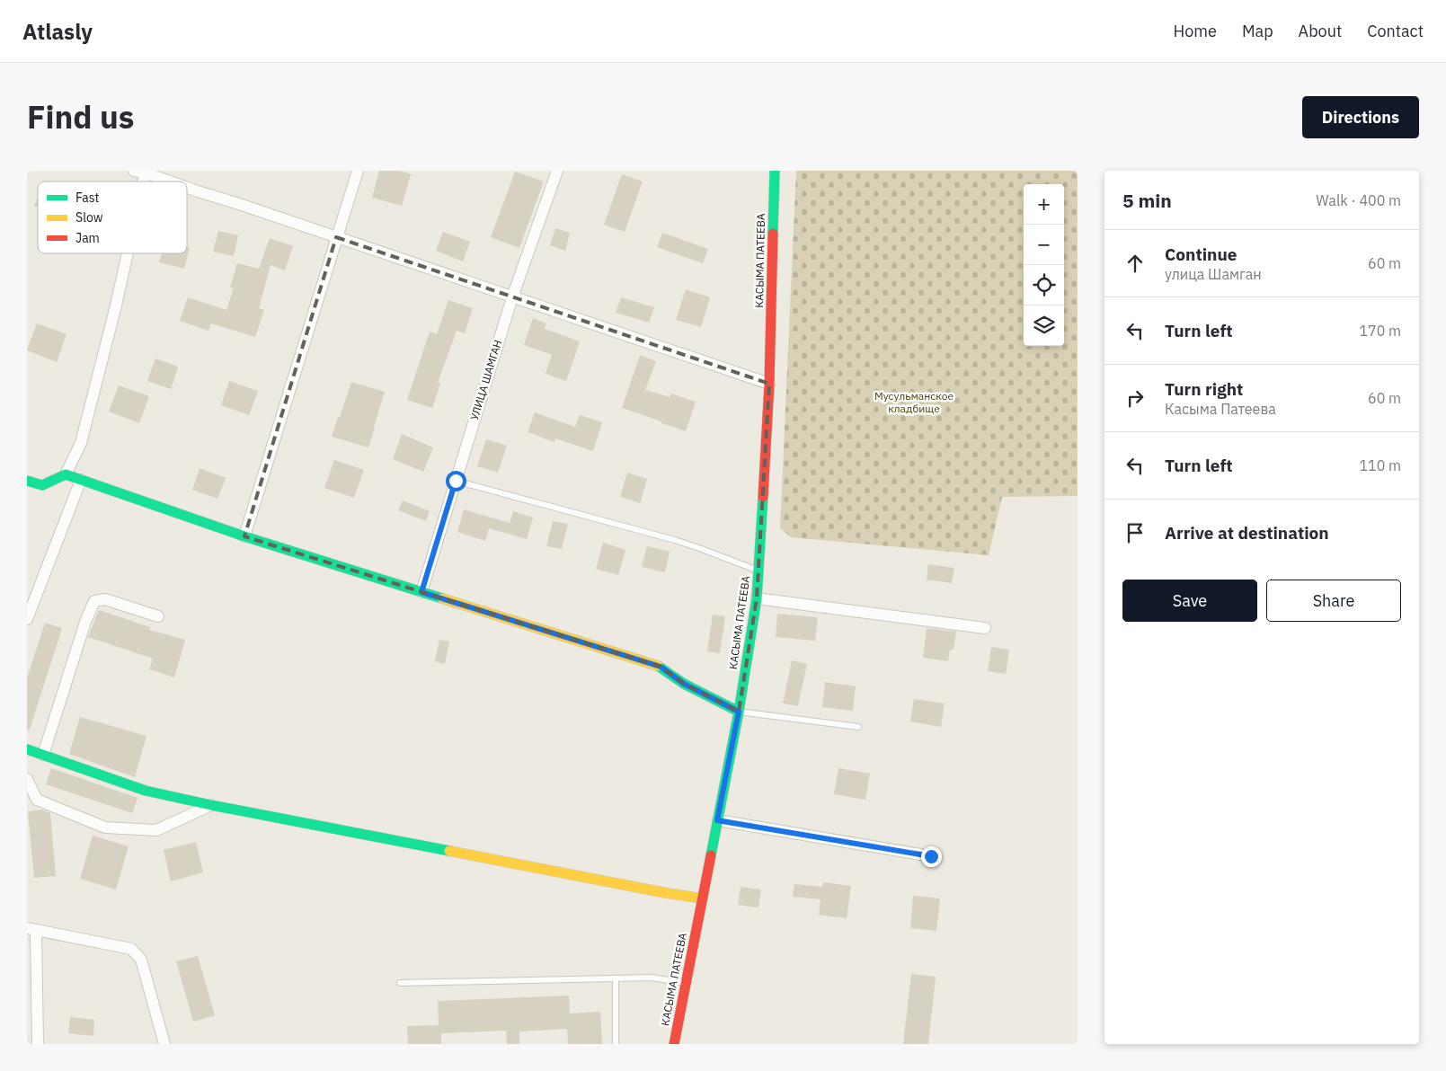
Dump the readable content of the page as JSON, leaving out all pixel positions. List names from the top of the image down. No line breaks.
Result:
{"streets":{"street":["КАСЫМА ПАТЕЕВА","УЛИЦА ШАМГАН"]},"parks":["Мусульманское кладбище"],"legend":["Fast","Slow","Jam"],"page":{"header":"Atlasly","nav":["Home","Map","About","Contact"],"title":"Find us","buttons":["Directions",["Save","Share"]],"heading":["5 min","Walk · 400 m"],"map_buttons":["+","−"],"list":[["Continue","улица Шамган","60 m"],["Turn left","170 m"],["Turn right","Касыма Патеева","60 m"],["Turn left","110 m"],"Arrive at destination"]}}
